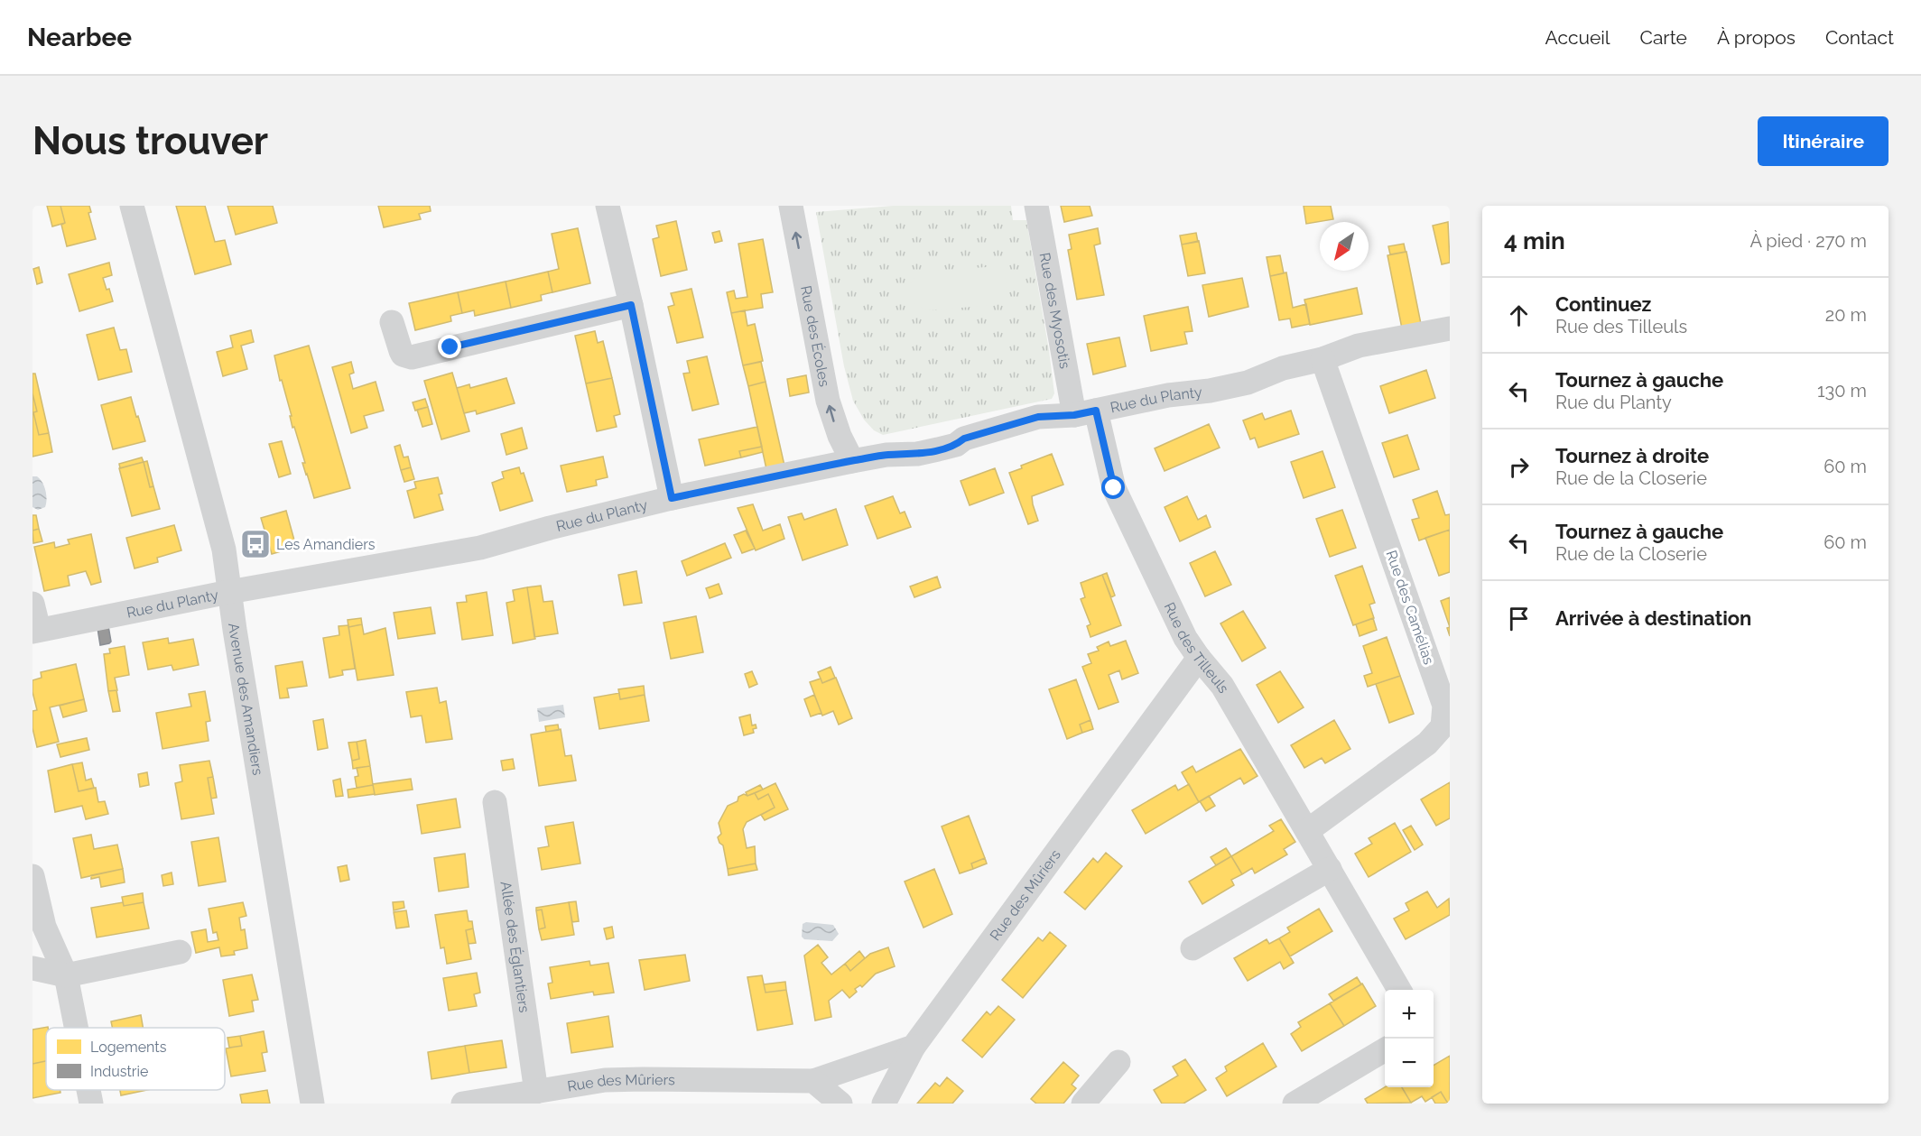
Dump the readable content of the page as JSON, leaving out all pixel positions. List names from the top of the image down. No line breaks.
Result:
{"streets":{"street":["Rue des Myosotis","Rue des Écoles","Rue du Planty","Rue des Camélias","Rue des Tilleuls","Avenue des Amandiers","Rue des Mûriers","Allée des Églantiers"]},"crossings":[["Rue des Myosotis","Rue du Planty"],["Rue des Myosotis","Rue des Tilleuls"],["Rue des Écoles","Rue du Planty"],["Rue du Planty","Rue des Camélias"],["Rue du Planty","Rue des Tilleuls"],["Rue du Planty","Avenue des Amandiers"],["Rue des Camélias","Rue des Tilleuls"],["Rue des Tilleuls","Rue des Mûriers"],["Rue des Mûriers","Allée des Églantiers"]],"places":{"bus stop":["Les Amandiers"]},"legend":["Logements","Industrie"],"north":"bottom left","page":{"header":"Nearbee","nav":["Accueil","Carte","À propos","Contact"],"buttons":"Itinéraire","title":"Nous trouver","heading":["4 min","À pied · 270 m"],"list":[["Continuez","Rue des Tilleuls","20 m"],["Tournez à gauche","Rue du Planty","130 m"],["Tournez à droite","Rue de la Closerie","60 m"],["Tournez à gauche","Rue de la Closerie","60 m"],"Arrivée à destination"],"map_buttons":["+","−"]}}
